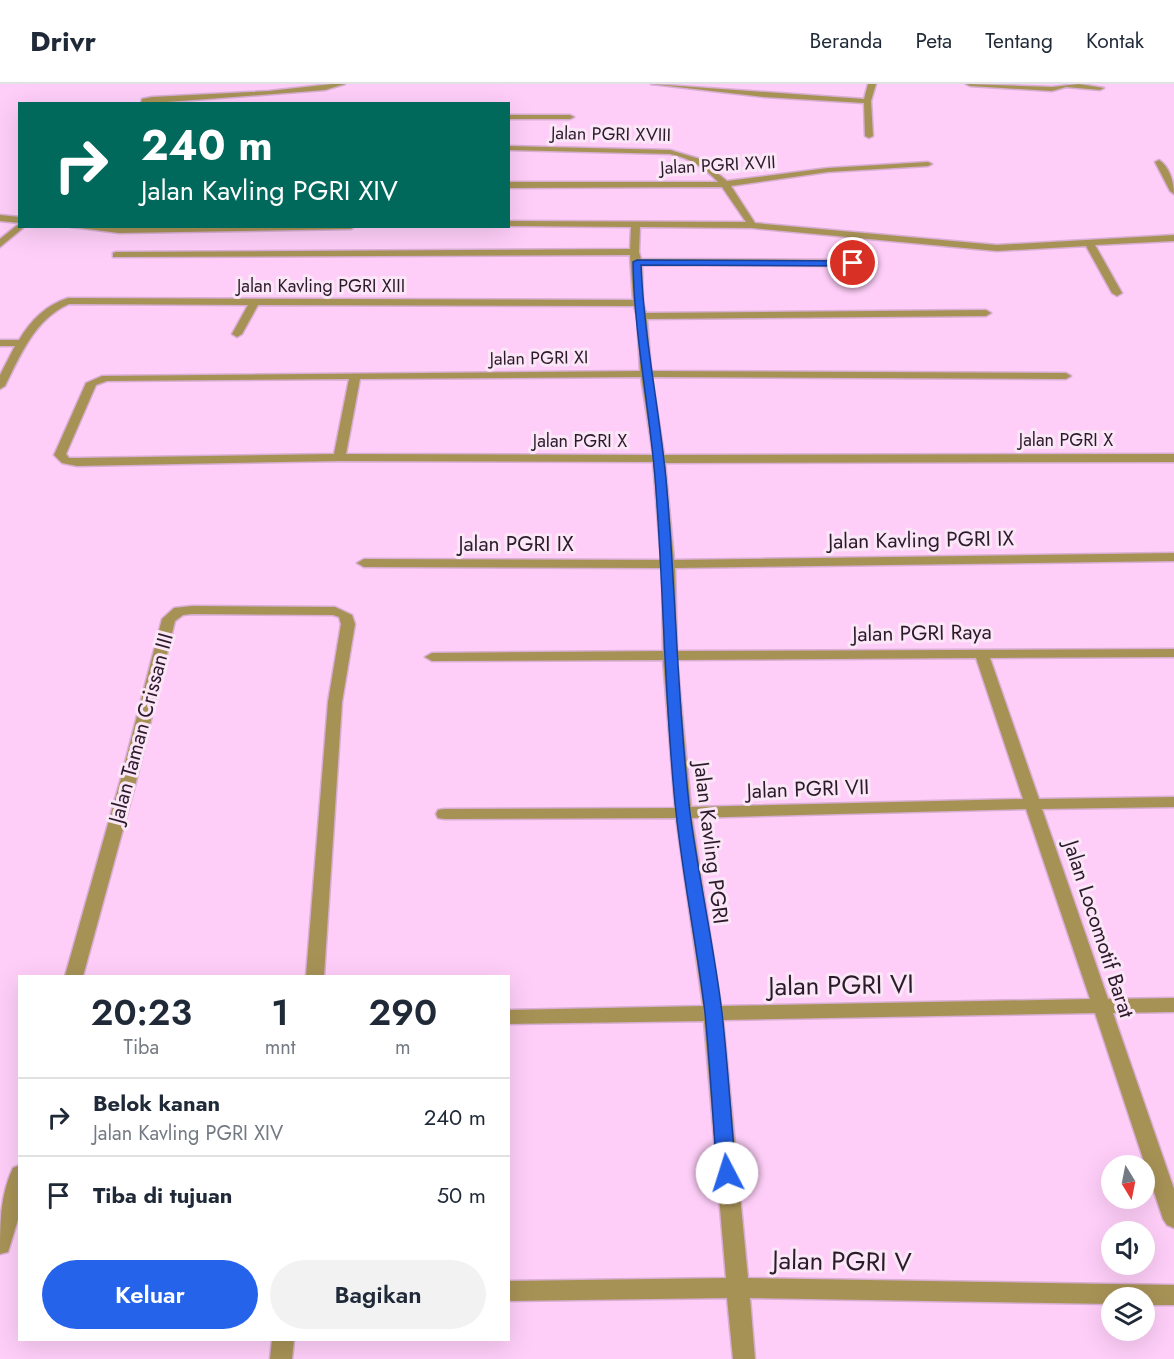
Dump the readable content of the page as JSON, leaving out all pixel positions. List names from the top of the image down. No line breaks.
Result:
{"streets":{"street":["Jalan PGRI XVIII","Jalan PGRI XVII","Jalan Kavling PGRI XIII","Jalan PGRI XI","Jalan PGRI X","Jalan Kavling PGRI IX","Jalan PGRI IX","Jalan PGRI Raya","Jalan Taman Crissan III","Jalan PGRI VII","Jalan Kavling PGRI","Jalan Locomotif Barat","Jalan PGRI VI","Jalan PGRI V"]},"crossings":[["Jalan PGRI XVIII","Jalan PGRI XVII"],["Jalan Kavling PGRI XIII","Jalan Kavling PGRI"],["Jalan PGRI XI","Jalan PGRI X"],["Jalan PGRI XI","Jalan Kavling PGRI"],["Jalan PGRI X","Jalan Kavling PGRI"],["Jalan Kavling PGRI IX","Jalan PGRI IX"],["Jalan Kavling PGRI IX","Jalan Kavling PGRI"],["Jalan PGRI IX","Jalan Kavling PGRI"],["Jalan PGRI Raya","Jalan Kavling PGRI"],["Jalan PGRI Raya","Jalan Locomotif Barat"],["Jalan PGRI VII","Jalan Kavling PGRI"],["Jalan PGRI VII","Jalan Locomotif Barat"],["Jalan Kavling PGRI","Jalan PGRI VI"],["Jalan Kavling PGRI","Jalan PGRI V"],["Jalan Locomotif Barat","Jalan PGRI VI"]],"north":"bottom","page":{"header":"Drivr","nav":["Beranda","Peta","Tentang","Kontak"],"turn":["240 m","Jalan Kavling PGRI XIV"],"eta":["20:23","Tiba","1","mnt","290","m"],"list":[{"name":"Belok kanan","note":"Jalan Kavling PGRI XIV","value":"240 m"},{"name":"Tiba di tujuan","value":"50 m"}],"buttons":["Keluar","Bagikan"]}}
